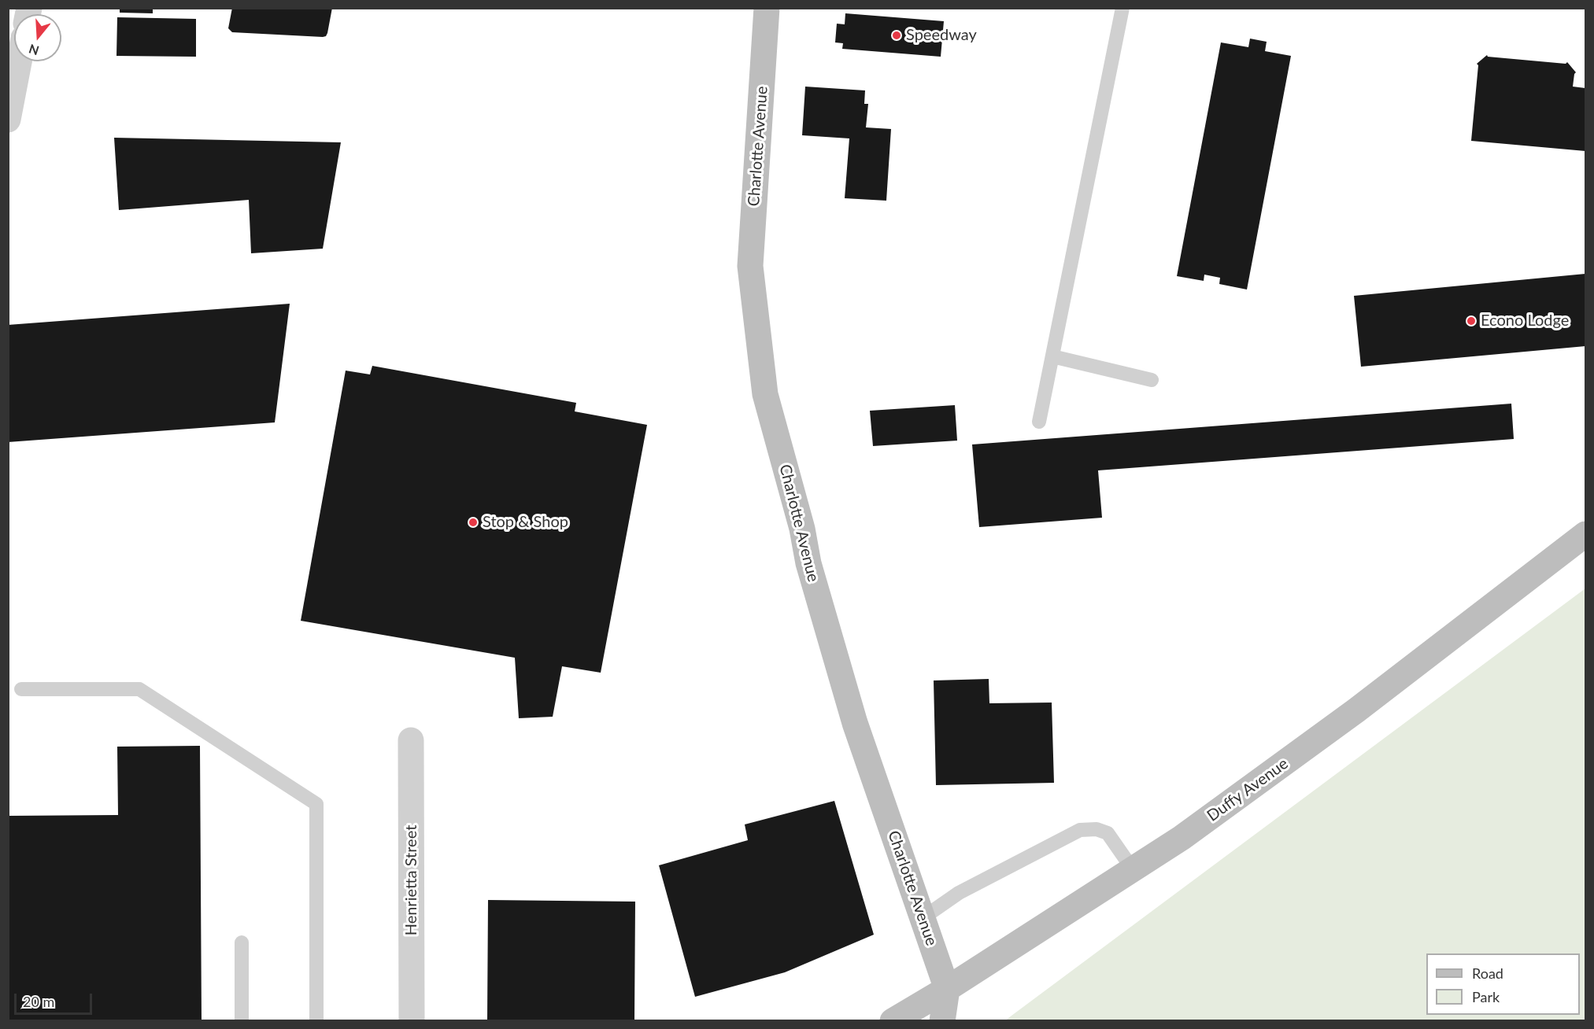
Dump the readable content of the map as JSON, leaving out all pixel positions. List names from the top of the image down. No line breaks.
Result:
{"streets":{"street":["Charlotte Avenue","Duffy Avenue","Henrietta Street"]},"crossings":[["Charlotte Avenue","Duffy Avenue"]],"places":["Speedway","Econo Lodge","Stop & Shop"],"legend":["Road","Park"],"scale_bar":"20 m","north":"bottom"}
